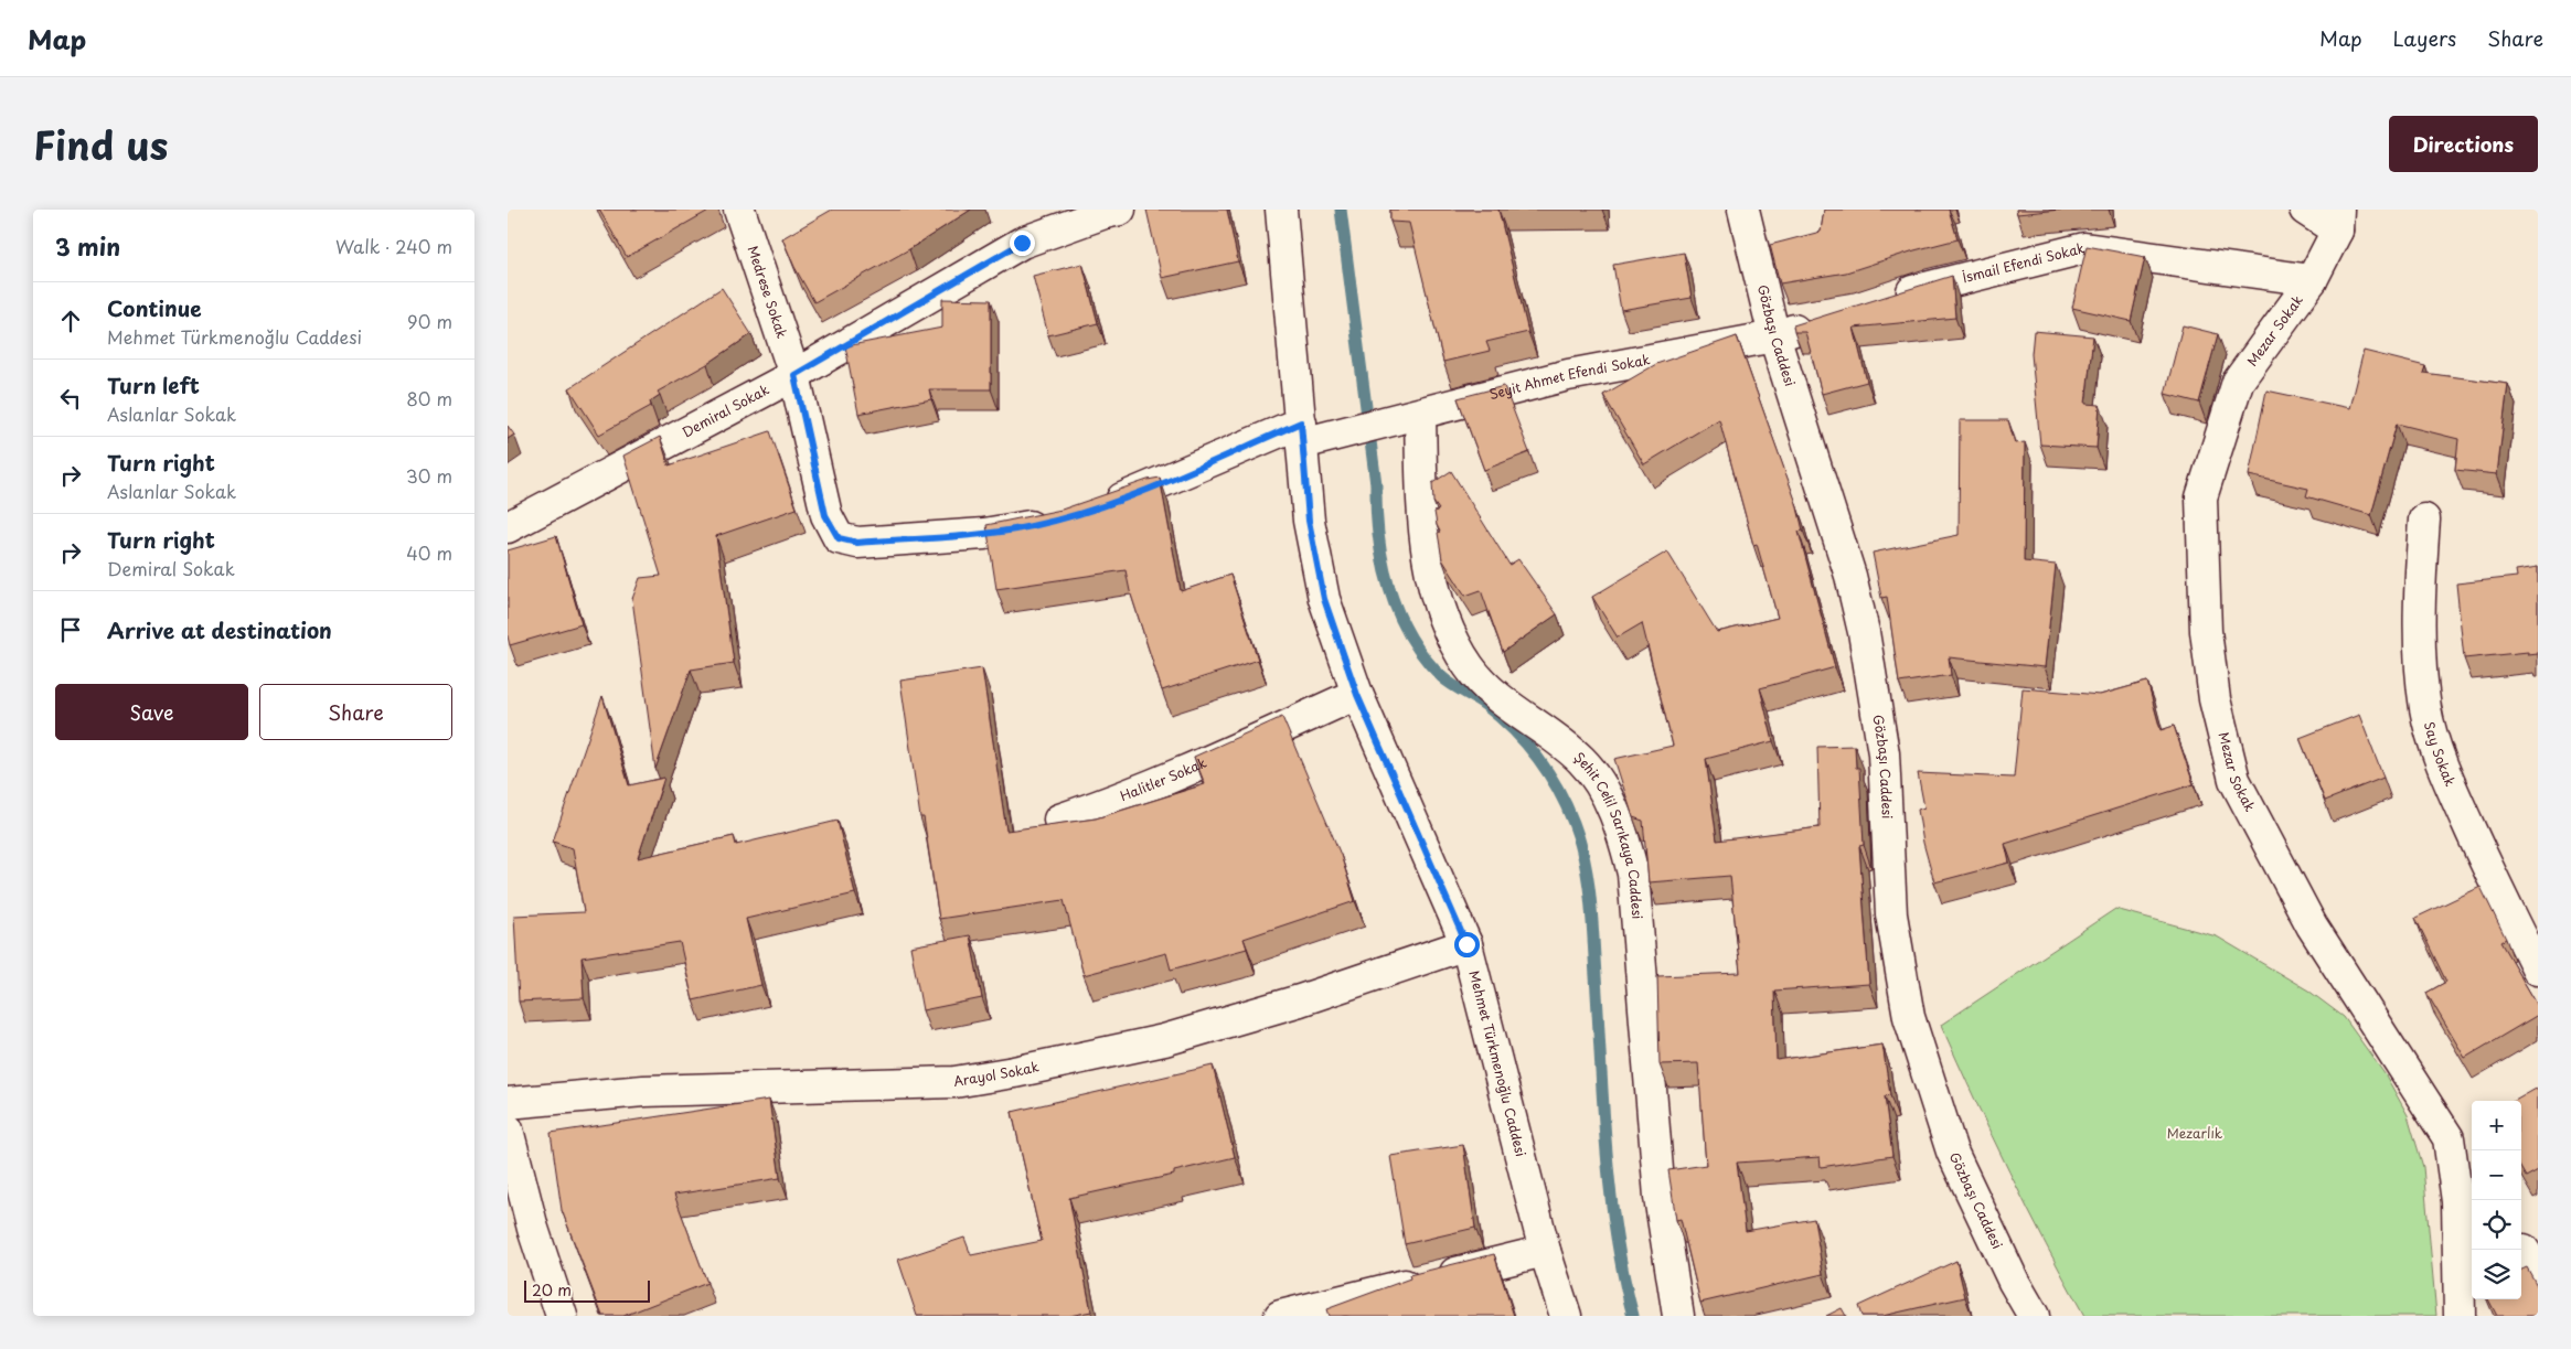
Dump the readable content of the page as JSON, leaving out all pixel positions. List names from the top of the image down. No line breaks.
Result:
{"streets":{"street":["İsmail Efendi Sokak","Medrese Sokak","Mezar Sokak","Gözbaşı Caddesi","Seyit Ahmet Efendi Sokak","Demiral Sokak","Say Sokak","Halitler Sokak","Şehit Celil Sarıkaya Caddesi","Mehmet Türkmenoğlu Caddesi","Arayol Sokak"]},"crossings":[["İsmail Efendi Sokak","Mezar Sokak"],["Medrese Sokak","Demiral Sokak"],["Gözbaşı Caddesi","Seyit Ahmet Efendi Sokak"],["Seyit Ahmet Efendi Sokak","Şehit Celil Sarıkaya Caddesi"],["Seyit Ahmet Efendi Sokak","Mehmet Türkmenoğlu Caddesi"],["Halitler Sokak","Mehmet Türkmenoğlu Caddesi"],["Mehmet Türkmenoğlu Caddesi","Arayol Sokak"]],"parks":["Mezarlık"],"scale_bar":"20 m","page":{"header":"Map","nav":["Map","Layers","Share"],"title":"Find us","buttons":["Directions",["Save","Share"]],"heading":["3 min","Walk · 240 m"],"list":[["Continue","Mehmet Türkmenoğlu Caddesi","90 m"],["Turn left","Aslanlar Sokak","80 m"],["Turn right","Aslanlar Sokak","30 m"],["Turn right","Demiral Sokak","40 m"],"Arrive at destination"],"map_buttons":["+","−"],"scale":"20 m"}}
